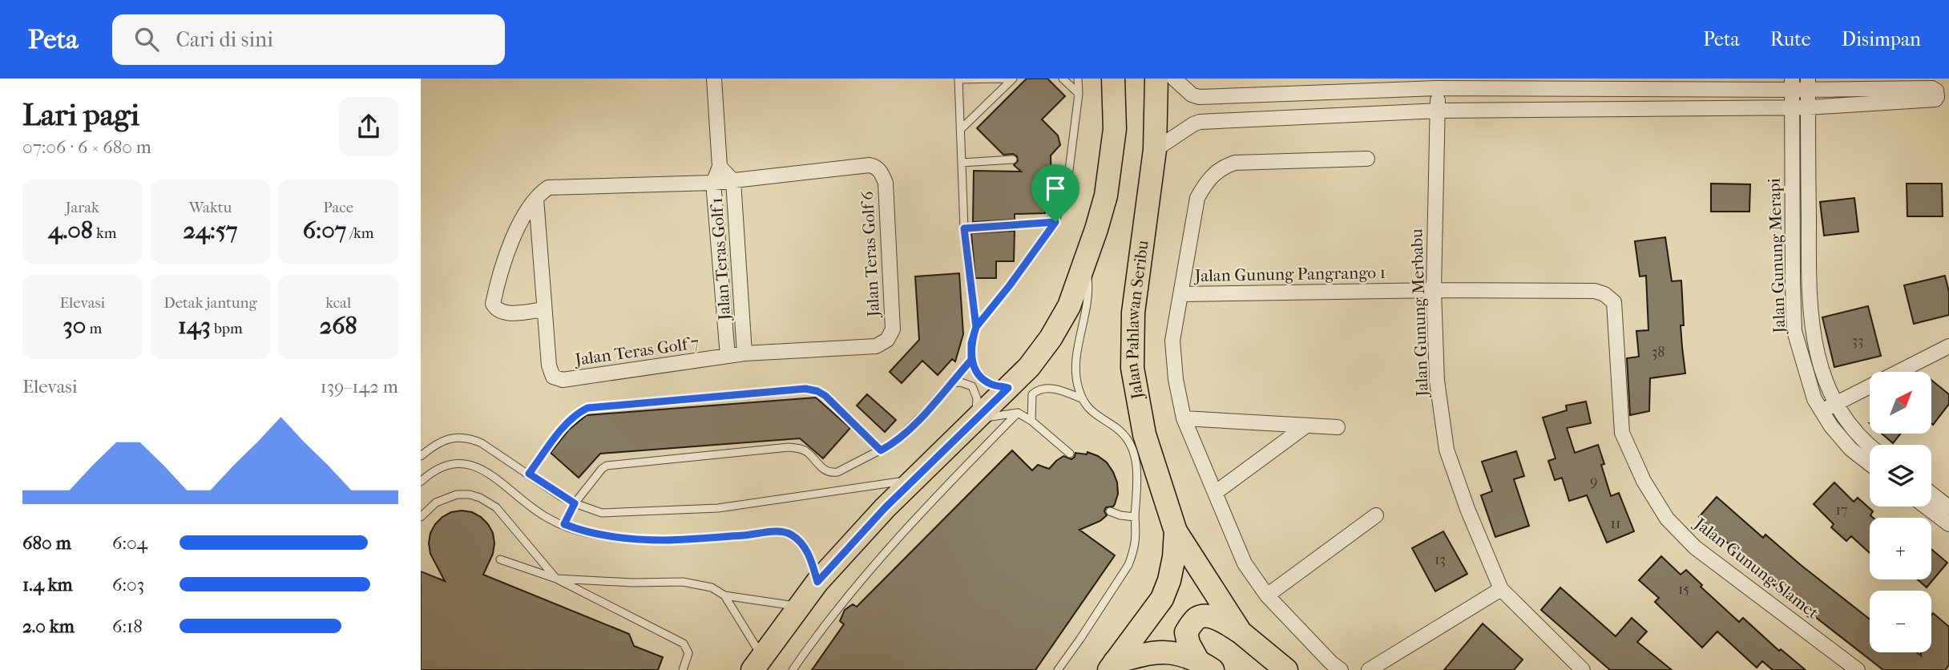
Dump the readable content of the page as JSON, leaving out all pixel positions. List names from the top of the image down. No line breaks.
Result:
{"streets":{"main road":["Jalan Pahlawan Seribu"],"street":["Jalan Teras Golf 6","Jalan Gunung Merapi","Jalan Teras Golf 1","Jalan Gunung Pangrango 1","Jalan Gunung Merbabu","Jalan Teras Golf 7","Jalan Gunung Slamet"]},"crossings":[["Jalan Teras Golf 6","Jalan Teras Golf 1"],["Jalan Teras Golf 1","Jalan Teras Golf 7"],["Jalan Gunung Pangrango 1","Jalan Gunung Merbabu"],["Jalan Gunung Pangrango 1","Jalan Gunung Slamet"],["Jalan Gunung Merbabu","Jalan Gunung Slamet"]],"house_numbers":["33","38","9","17","11","13","15"],"north":"top right","page":{"header":"Peta","search":"Cari di sini","nav":["Peta","Rute","Disimpan"],"heading":["Lari pagi","07:06 · 6 × 680 m"],"stats":[["Jarak","4.08 km"],["Waktu","24:57"],["Pace","6:07 /km"],["Elevasi","30 m"],["Detak jantung","143 bpm"],["kcal","268"]],"chart":["Elevasi","139–142 m"],"map_buttons":["+","−"],"list":[{"name":"680 m","note":"6:04"},{"name":"1.4 km","note":"6:03"},{"name":"2.0 km","note":"6:18"}]}}
